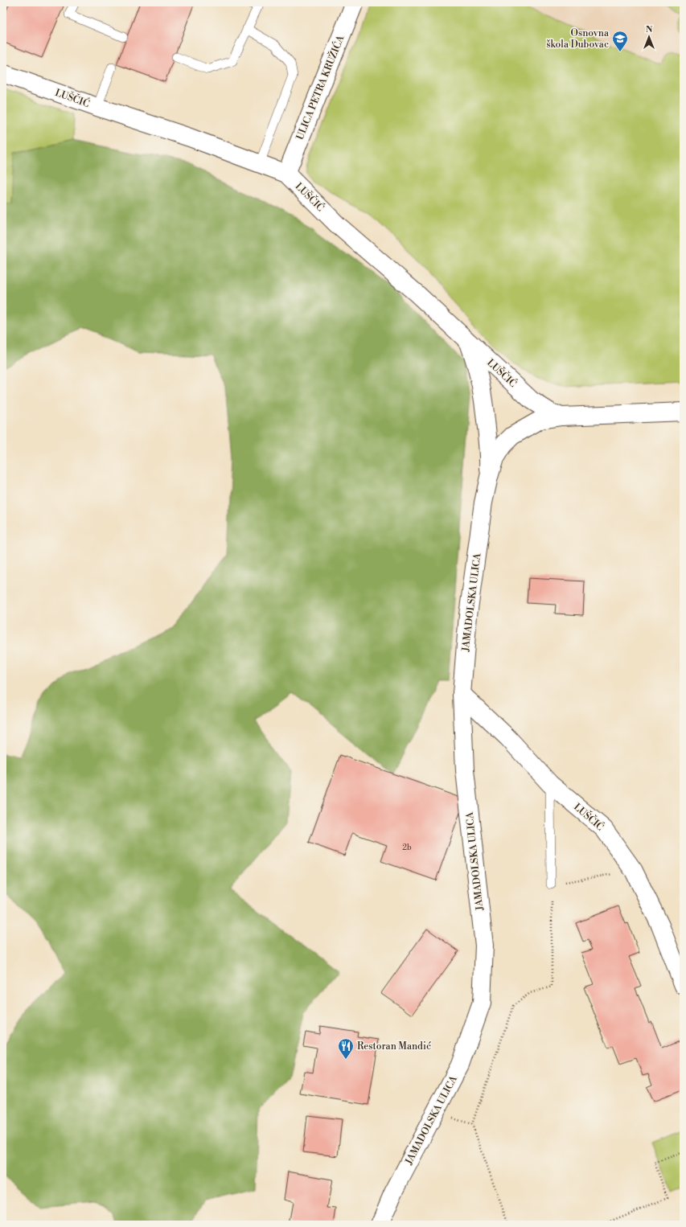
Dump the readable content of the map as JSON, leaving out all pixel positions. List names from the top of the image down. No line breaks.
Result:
{"streets":{"street":["ULICA PETRA KRUŽIĆA","LUŠČIĆ","JAMADOLSKA ULICA"]},"crossings":[["ULICA PETRA KRUŽIĆA","LUŠČIĆ"],["LUŠČIĆ","JAMADOLSKA ULICA"]],"places":{"school or university":["Osnovna škola Dubovac"],"restaurant":["Restoran Mandić"]},"house_numbers":["2b"],"north":"top"}
